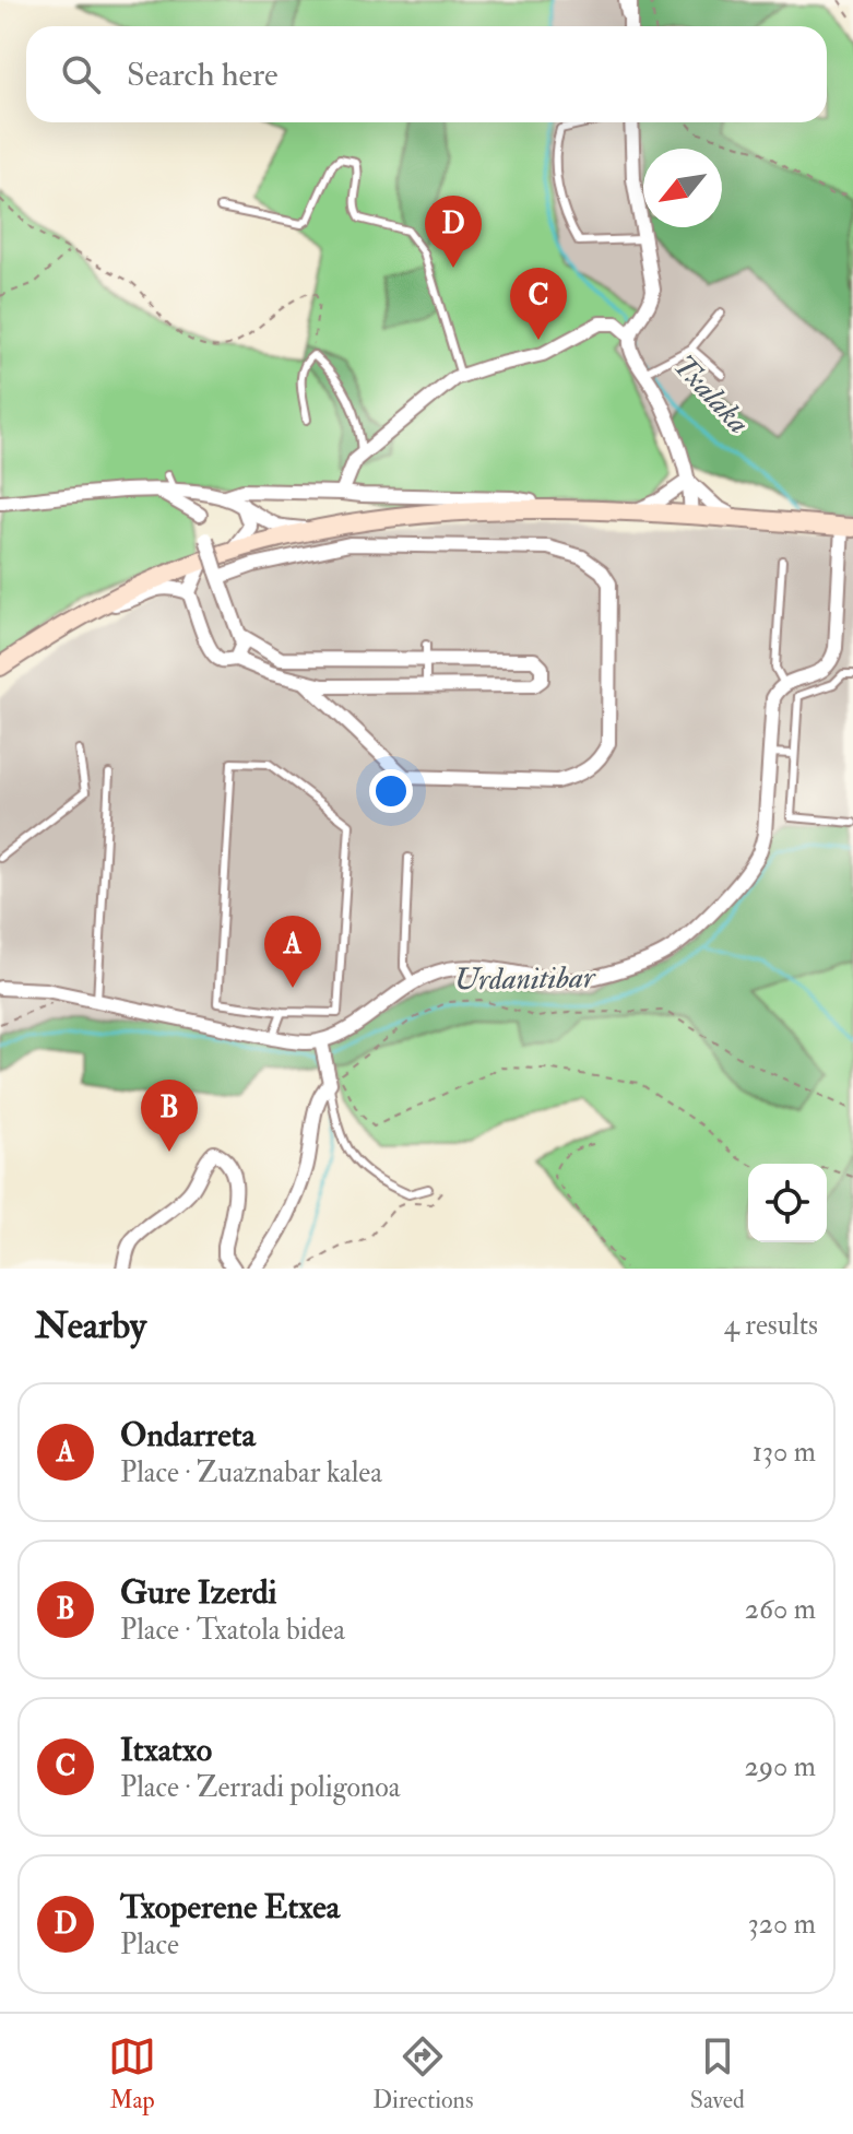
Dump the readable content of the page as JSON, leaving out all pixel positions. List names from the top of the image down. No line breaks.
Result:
{"water":["Txalaka","Urdanitibar"],"north":"bottom left","page":{"search":"Search here","pins":["D","C","A","B"],"heading":["Nearby","4 results"],"list":[{"mark":"A","name":"Ondarreta","note":"Place · Zuaznabar kalea","value":"130 m"},{"mark":"B","name":"Gure Izerdi","note":"Place · Txatola bidea","value":"260 m"},{"mark":"C","name":"Itxatxo","note":"Place · Zerradi poligonoa","value":"290 m"},{"mark":"D","name":"Txoperene Etxea","note":"Place","value":"320 m"}],"nav":["Map","Directions","Saved"]}}
